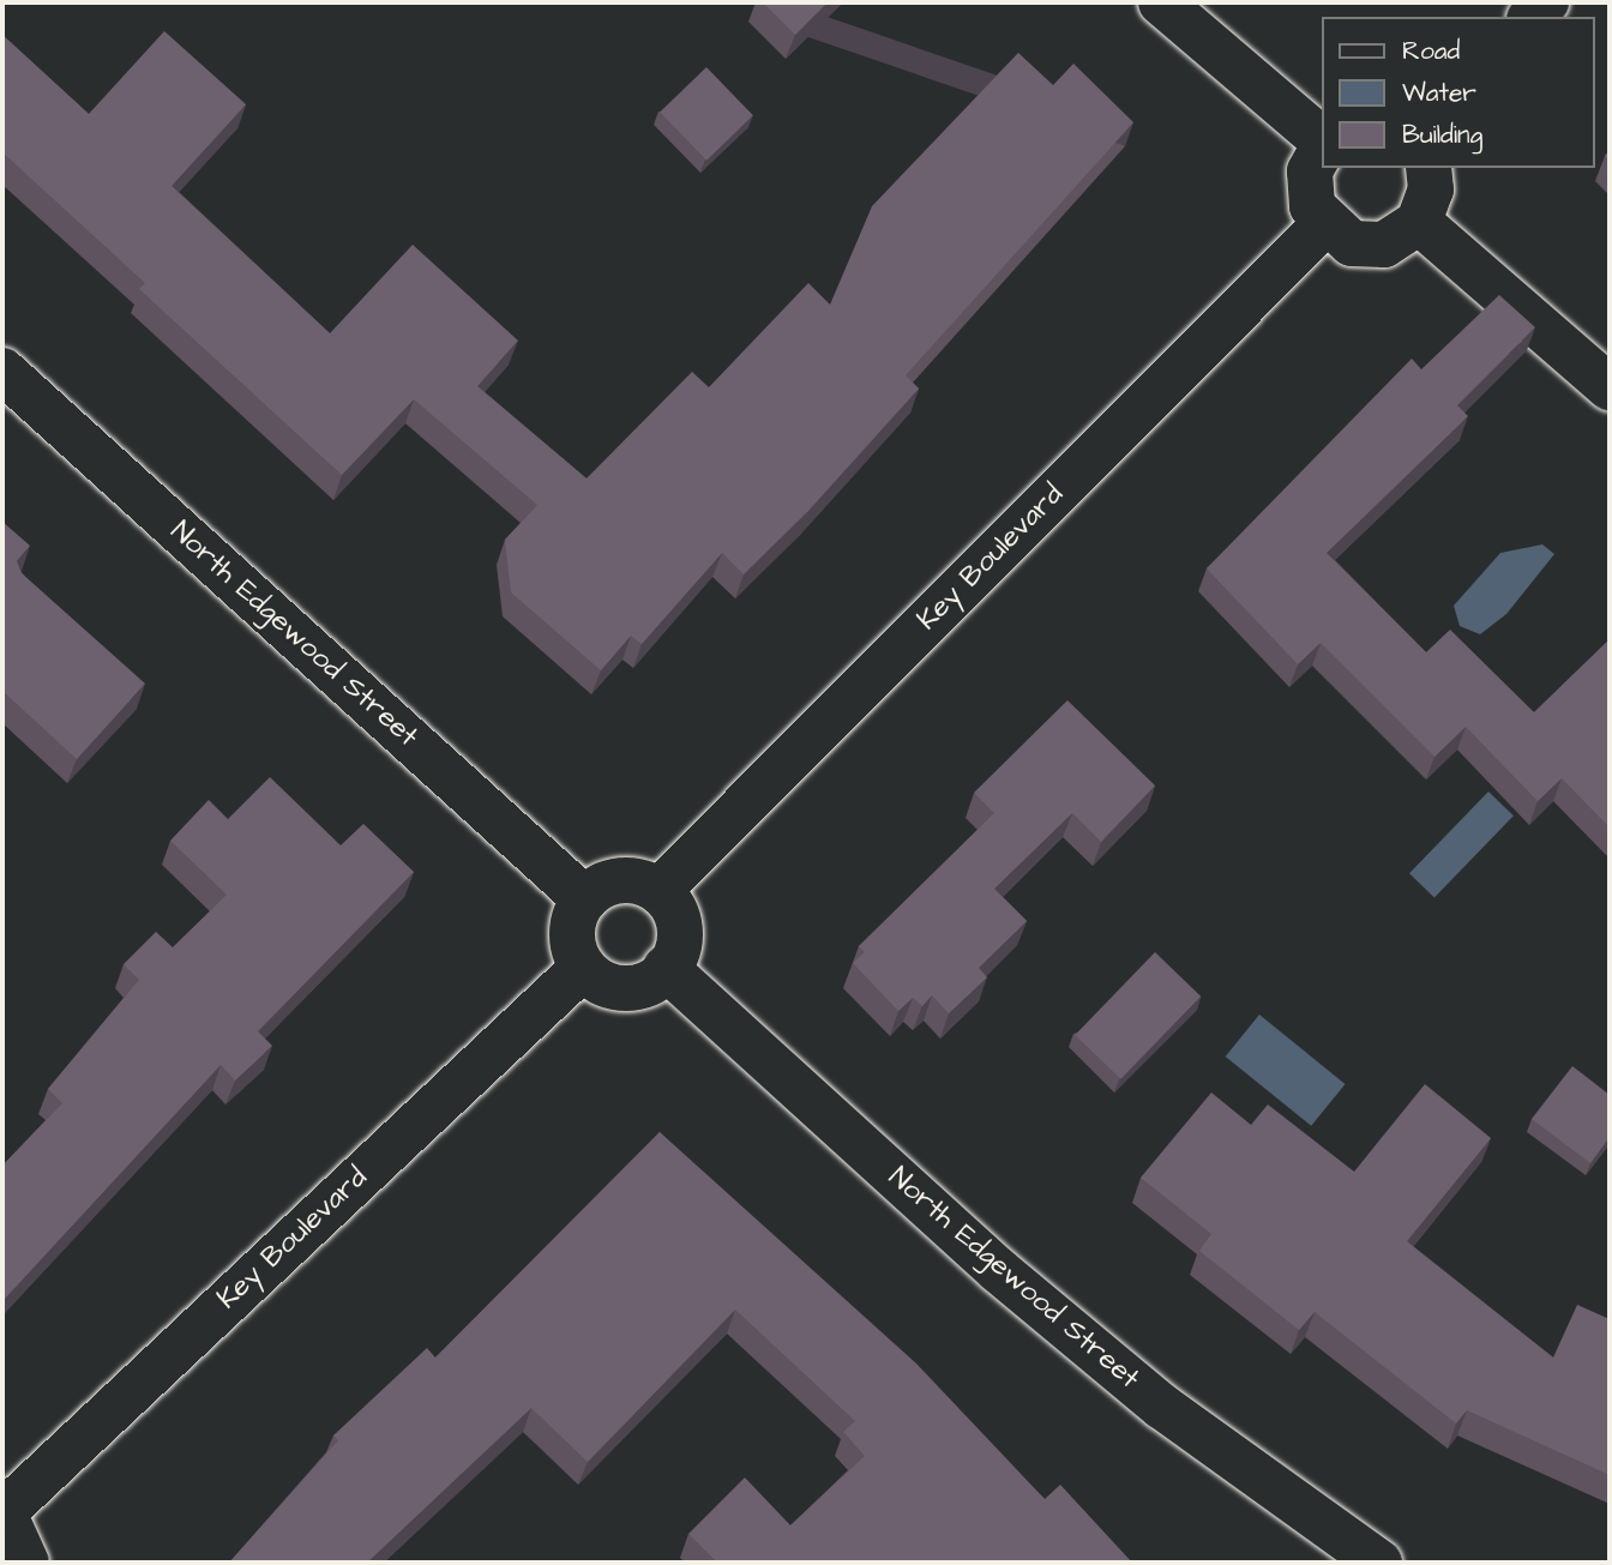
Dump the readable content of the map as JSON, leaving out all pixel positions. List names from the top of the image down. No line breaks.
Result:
{"streets":{"street":["Key Boulevard","North Edgewood Street"]},"crossings":[["Key Boulevard","North Edgewood Street"]],"legend":["Road","Water","Building"]}
